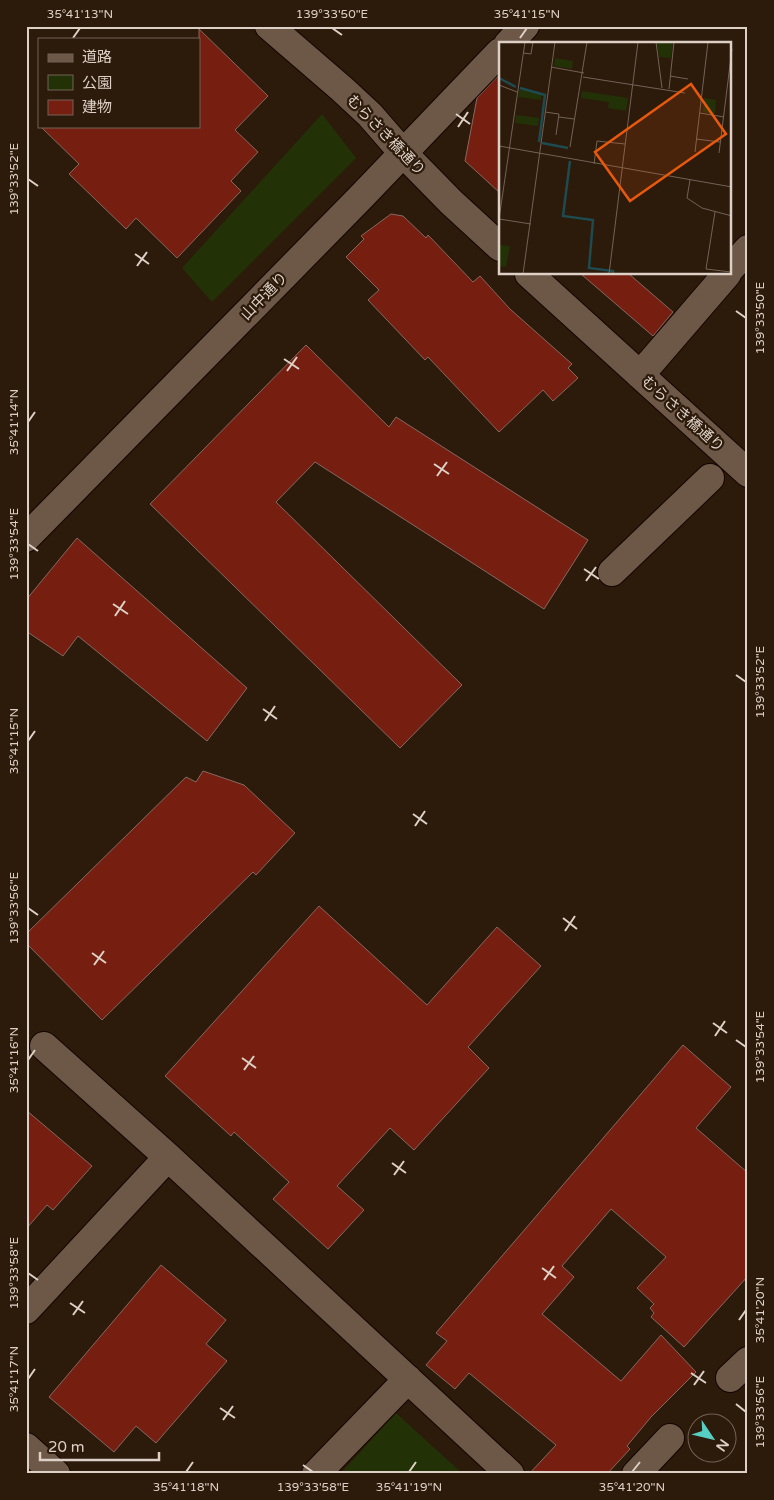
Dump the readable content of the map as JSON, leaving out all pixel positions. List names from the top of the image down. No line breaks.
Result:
{"streets":{"street":["むらさき橋通り","山中通り"]},"crossings":[["むらさき橋通り","山中通り"]],"legend":["道路","公園","建物"],"scale_bar":"20 m","north":"bottom right","coordinates":["35°41'13\"N","139°33'50\"E","35°41'15\"N","139°33'52\"E","35°41'14\"N","139°33'54\"E","139°33'56\"E","35°41'16\"N","139°33'58\"E","35°41'20\"N","35°41'17\"N","35°41'18\"N","35°41'19\"N"]}
